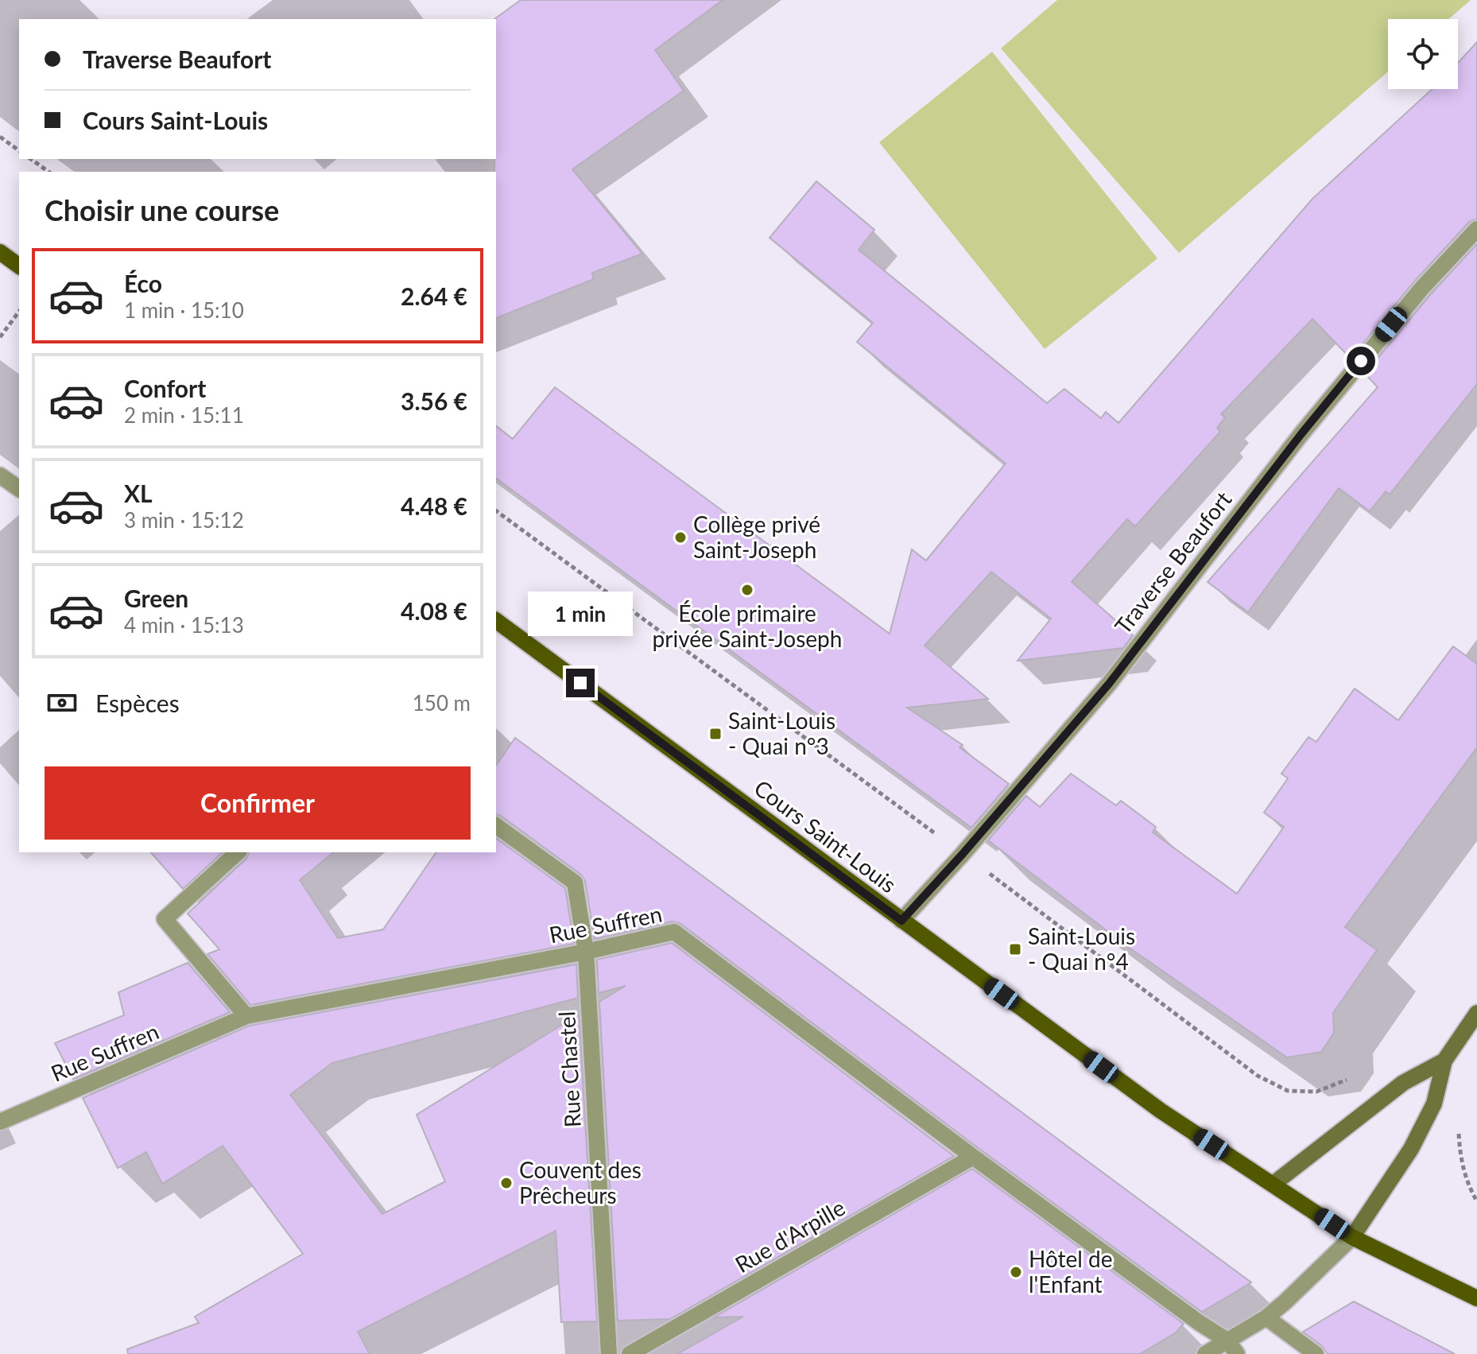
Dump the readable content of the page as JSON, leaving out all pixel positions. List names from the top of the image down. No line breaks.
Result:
{"streets":{"main road":["Cours Saint-Louis"],"street":["Traverse Beaufort","Rue Suffren","Rue Chastel","Rue d'Arpille"]},"crossings":[["Traverse Beaufort","Cours Saint-Louis"],["Rue Suffren","Rue Chastel"],["Rue Suffren","Rue d'Arpille"]],"places":{"other":["Collège privé Saint-Joseph","École primaire privée Saint-Joseph","Couvent des Prêcheurs","Hôtel de l'Enfant"],"transit":["Saint-Louis - Quai n°3","Saint-Louis - Quai n°4"]},"page":{"banner":["Traverse Beaufort","Cours Saint-Louis"],"heading":"Choisir une course","list":[{"name":"Éco","note":"1 min · 15:10","value":"2.64 €"},{"name":"Confort","note":"2 min · 15:11","value":"3.56 €"},{"name":"XL","note":"3 min · 15:12","value":"4.48 €"},{"name":"Green","note":"4 min · 15:13","value":"4.08 €"}],"bubble":"1 min","pay":["Espèces","150 m"],"buttons":"Confirmer"}}
